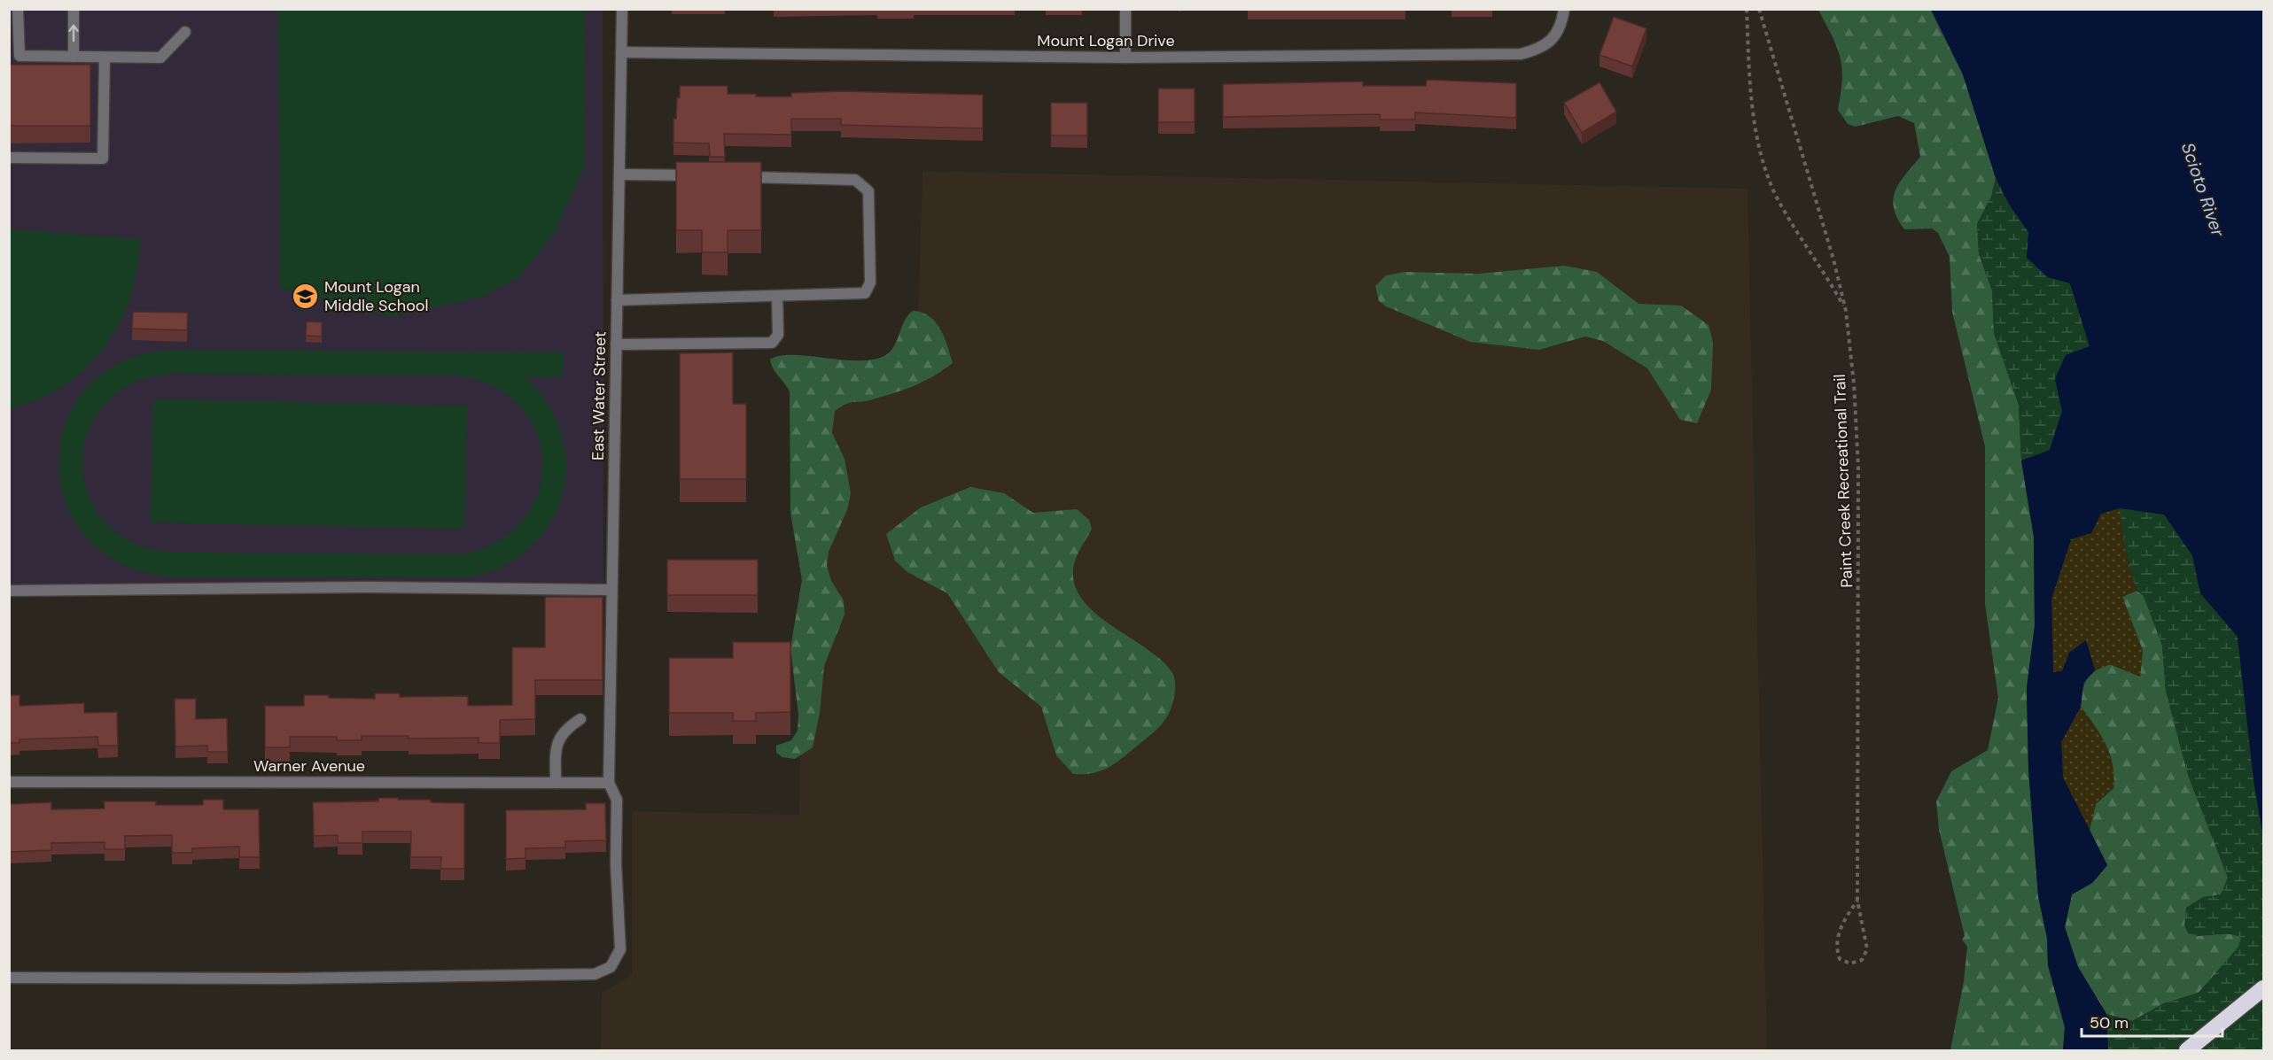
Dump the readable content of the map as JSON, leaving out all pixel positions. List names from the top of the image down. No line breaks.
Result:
{"streets":{"street":["Mount Logan Drive","East Water Street","Warner Avenue"],"path":["Paint Creek Recreational Trail"]},"crossings":[["Mount Logan Drive","East Water Street"],["East Water Street","Warner Avenue"]],"water":["Scioto River"],"places":{"school or university":["Mount Logan Middle School"]},"scale_bar":"50 m"}
